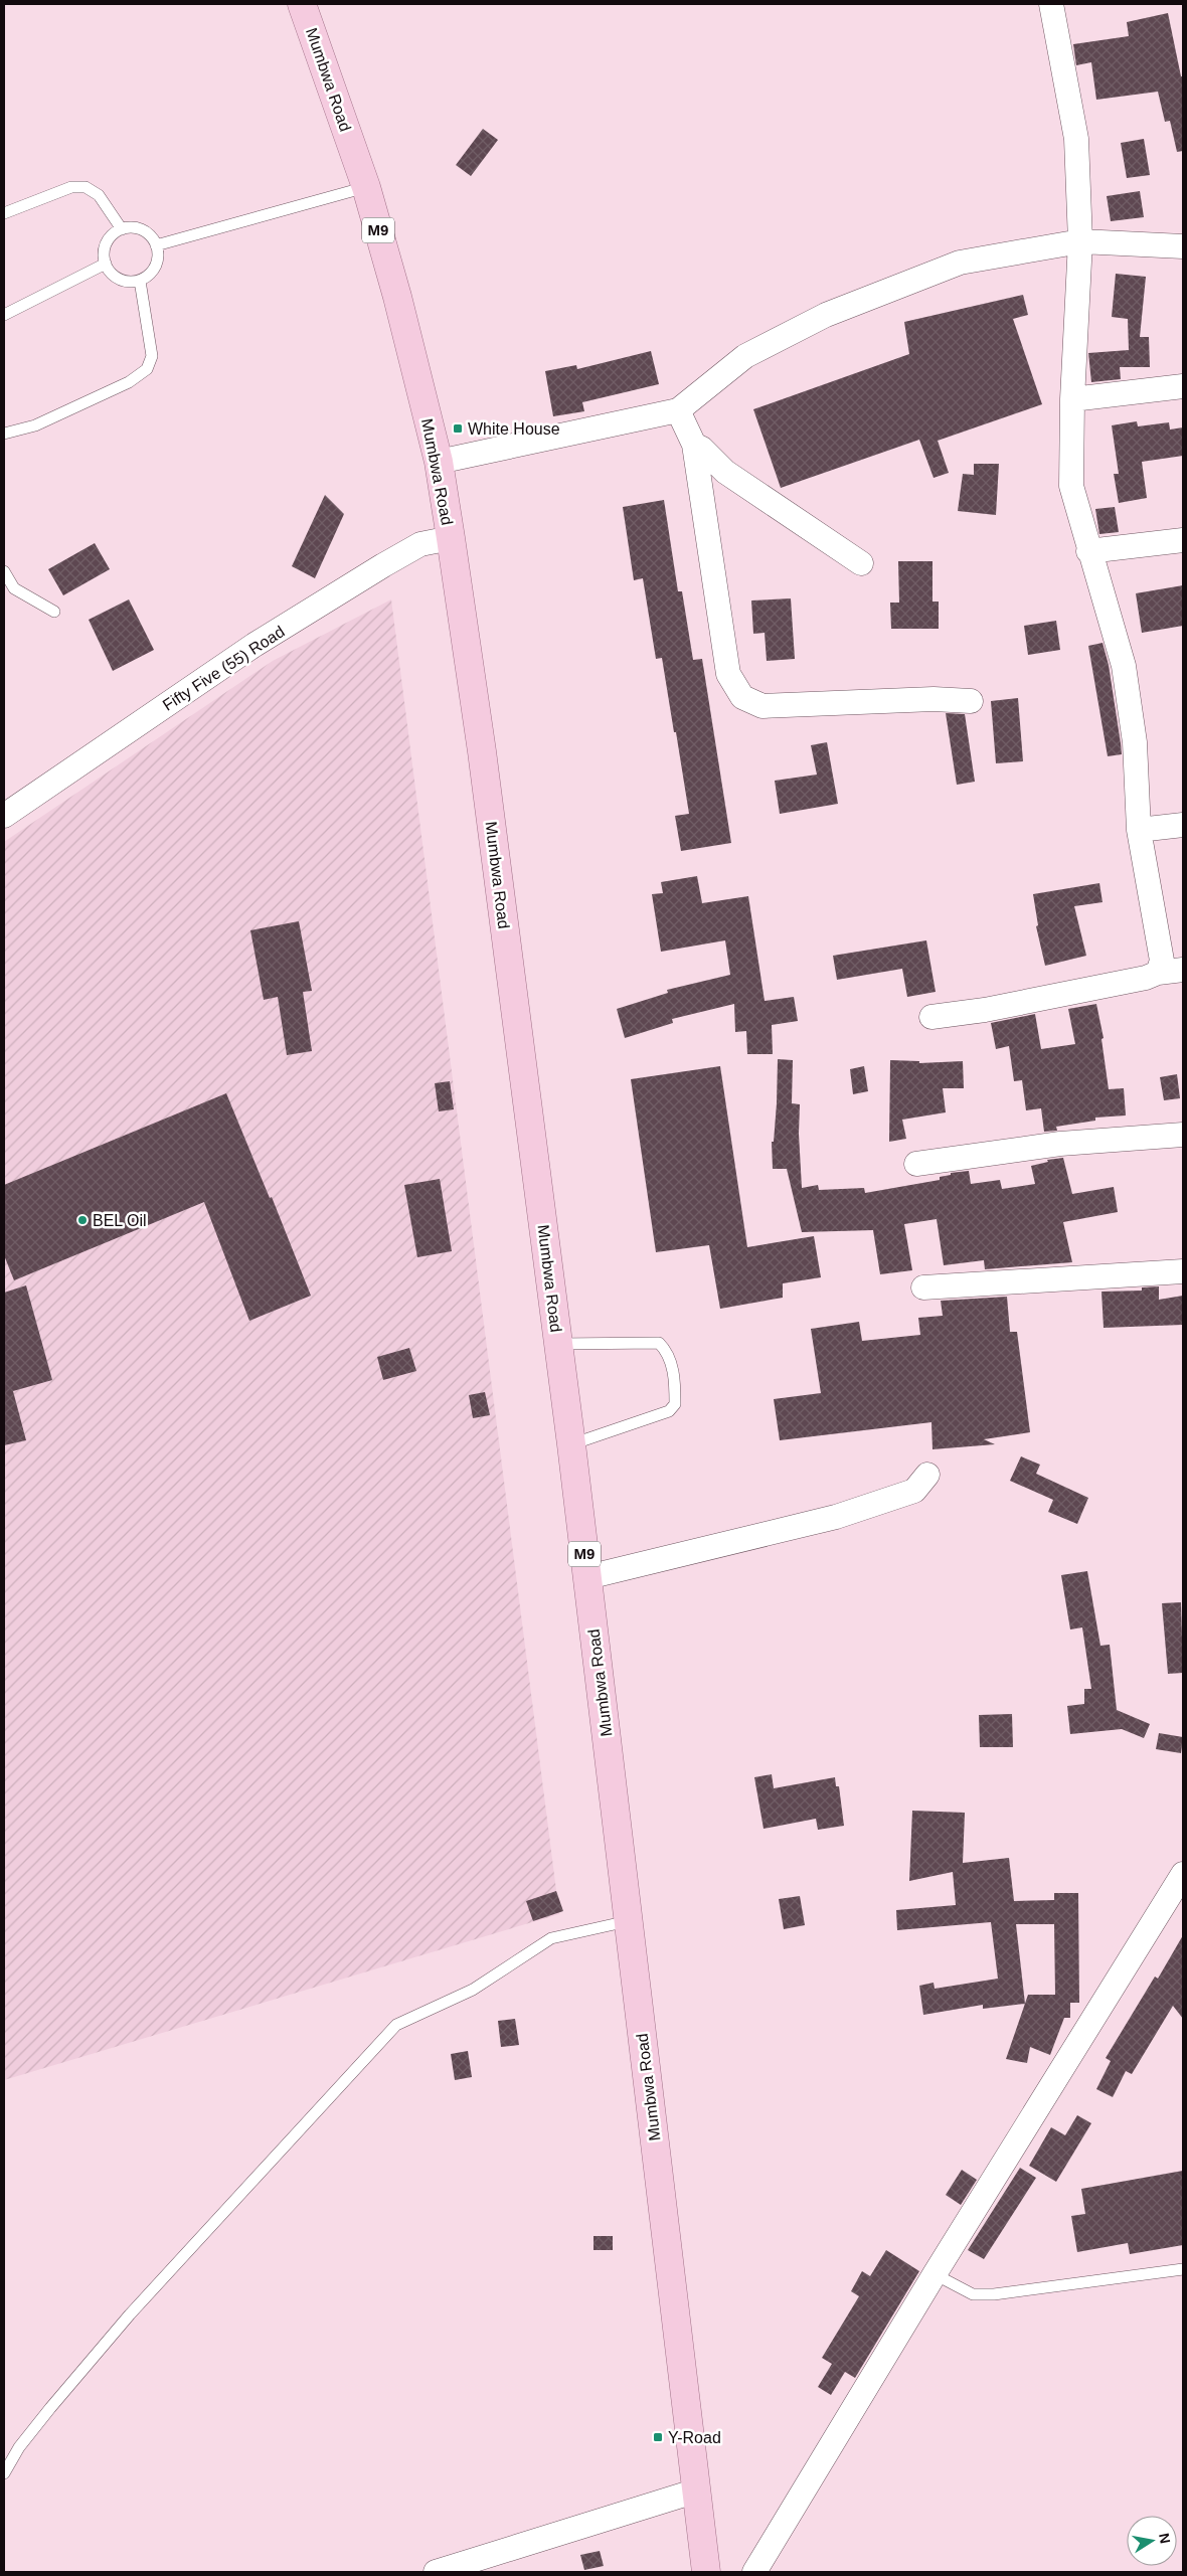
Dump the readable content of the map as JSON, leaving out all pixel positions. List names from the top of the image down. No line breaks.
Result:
{"streets":{"main road":["Mumbwa Road","M9"],"street":["Fifty Five (55) Road"]},"crossings":[["Mumbwa Road","Fifty Five (55) Road"]],"places":{"transit":["White House","Y-Road"],"other":["BEL Oil"]},"north":"right"}
